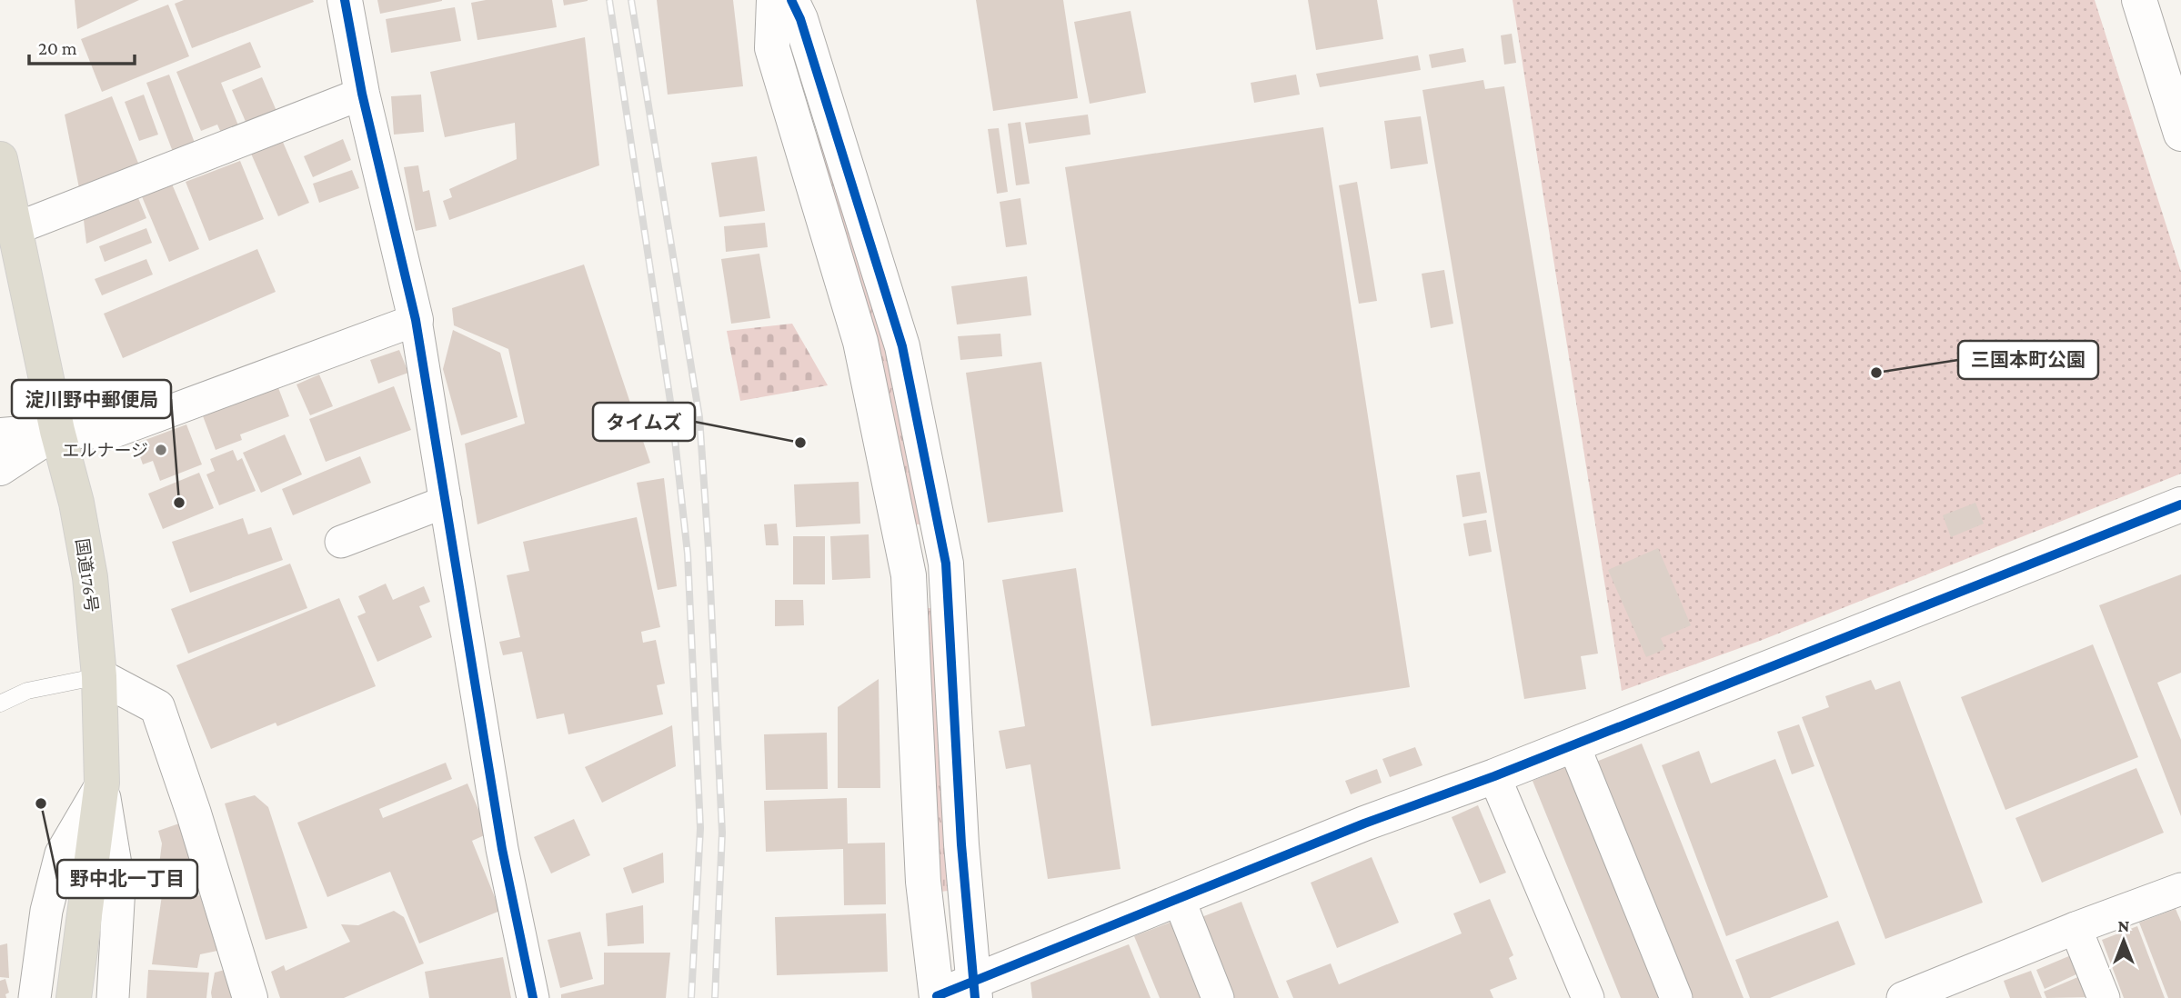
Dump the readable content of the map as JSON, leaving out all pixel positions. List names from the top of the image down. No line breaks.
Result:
{"streets":{"highway":["国道176号"]},"places":["三国本町公園","タイムズ","エルナージ","淀川野中郵便局","野中北一丁目"],"scale_bar":"20 m","north":"top"}
